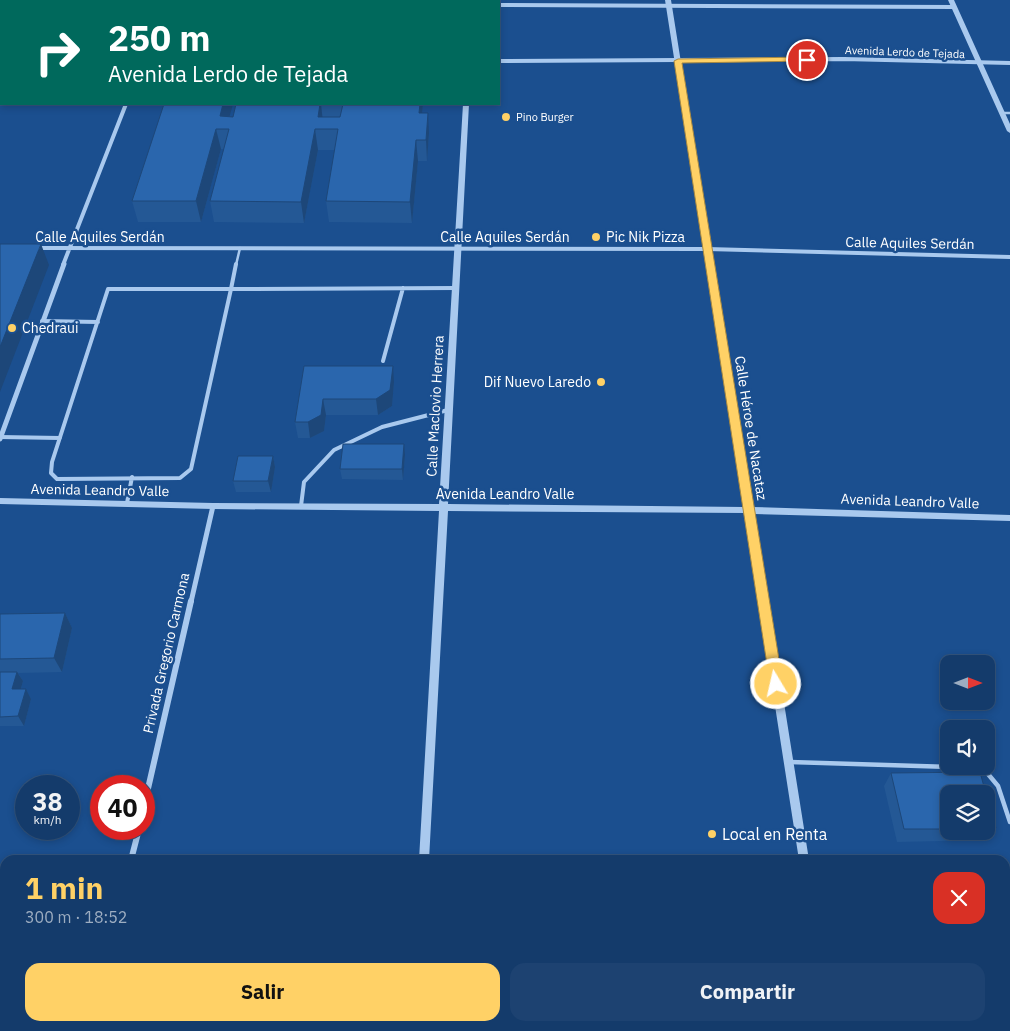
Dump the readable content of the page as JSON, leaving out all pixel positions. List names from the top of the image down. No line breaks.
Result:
{"streets":{"street":["Avenida Lerdo de Tejada","Calle Aquiles Serdán","Calle Maclovio Herrera","Calle Héroe de Nacataz","Avenida Leandro Valle","Privada Gregorio Carmona"]},"crossings":[["Avenida Lerdo de Tejada","Calle Héroe de Nacataz"],["Calle Aquiles Serdán","Calle Maclovio Herrera"],["Calle Aquiles Serdán","Calle Héroe de Nacataz"],["Calle Maclovio Herrera","Avenida Leandro Valle"],["Calle Héroe de Nacataz","Avenida Leandro Valle"],["Avenida Leandro Valle","Privada Gregorio Carmona"]],"places":["Pino Burger","Pic Nik Pizza","Chedraui","Dif Nuevo Laredo","Local en Renta"],"north":"right","page":{"turn":["250 m","Avenida Lerdo de Tejada"],"speed":"38 km/h","limit":"40","heading":["1 min","300 m · 18:52"],"buttons":["Salir","Compartir"]}}
